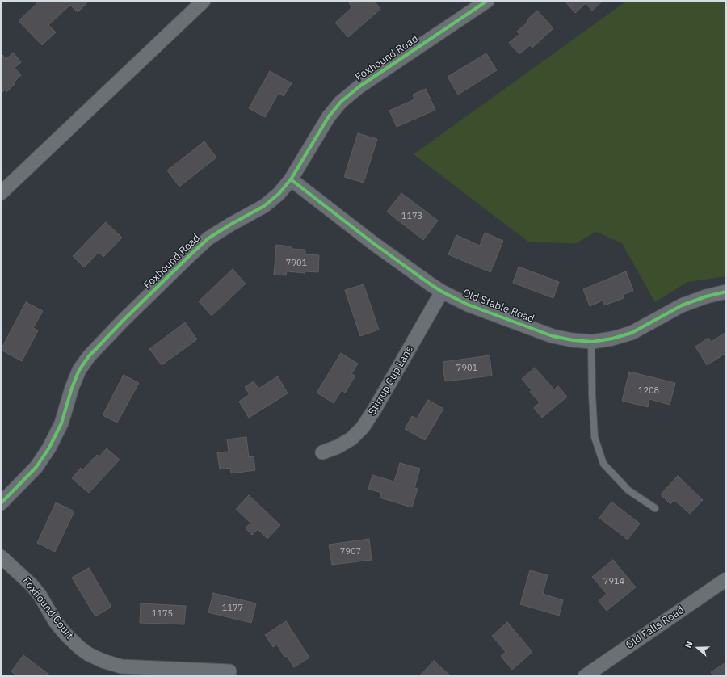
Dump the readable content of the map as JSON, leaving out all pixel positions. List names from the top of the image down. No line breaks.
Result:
{"streets":{"street":["Foxhound Road","Old Stable Road","Stirrup Cup Lane","Foxhound Court","Old Falls Road"]},"crossings":[["Foxhound Road","Old Stable Road"],["Old Stable Road","Stirrup Cup Lane"]],"house_numbers":["1173","7901","7901","1208","7907","7914","1177","1175"],"north":"left"}
